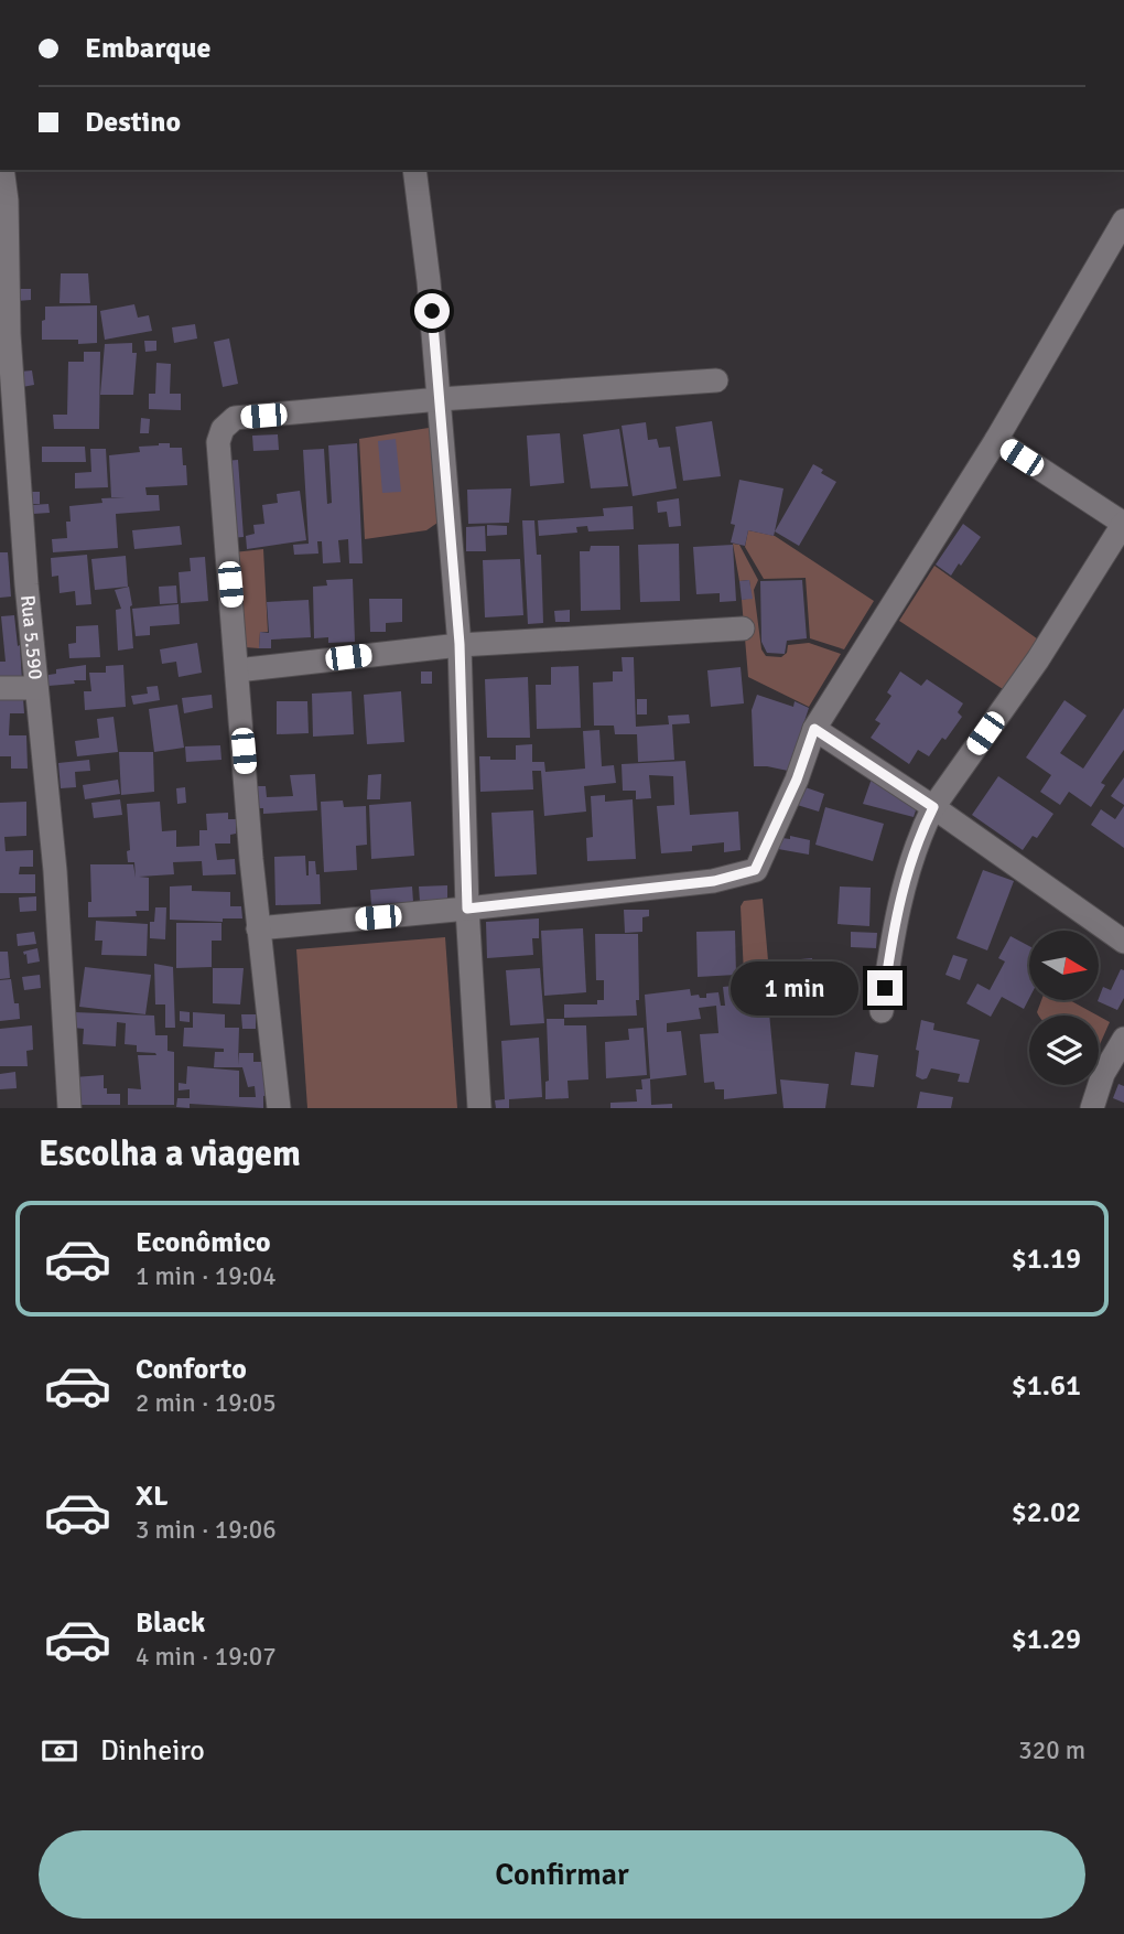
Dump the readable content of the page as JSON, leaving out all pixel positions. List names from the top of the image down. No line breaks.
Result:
{"streets":{"street":["Rua 5.590"]},"north":"right","page":{"banner":["Embarque","Destino"],"bubble":"1 min","heading":"Escolha a viagem","list":[{"name":"Econômico","note":"1 min · 19:04","value":"$1.19"},{"name":"Conforto","note":"2 min · 19:05","value":"$1.61"},{"name":"XL","note":"3 min · 19:06","value":"$2.02"},{"name":"Black","note":"4 min · 19:07","value":"$1.29"}],"pay":["Dinheiro","320 m"],"buttons":"Confirmar"}}
